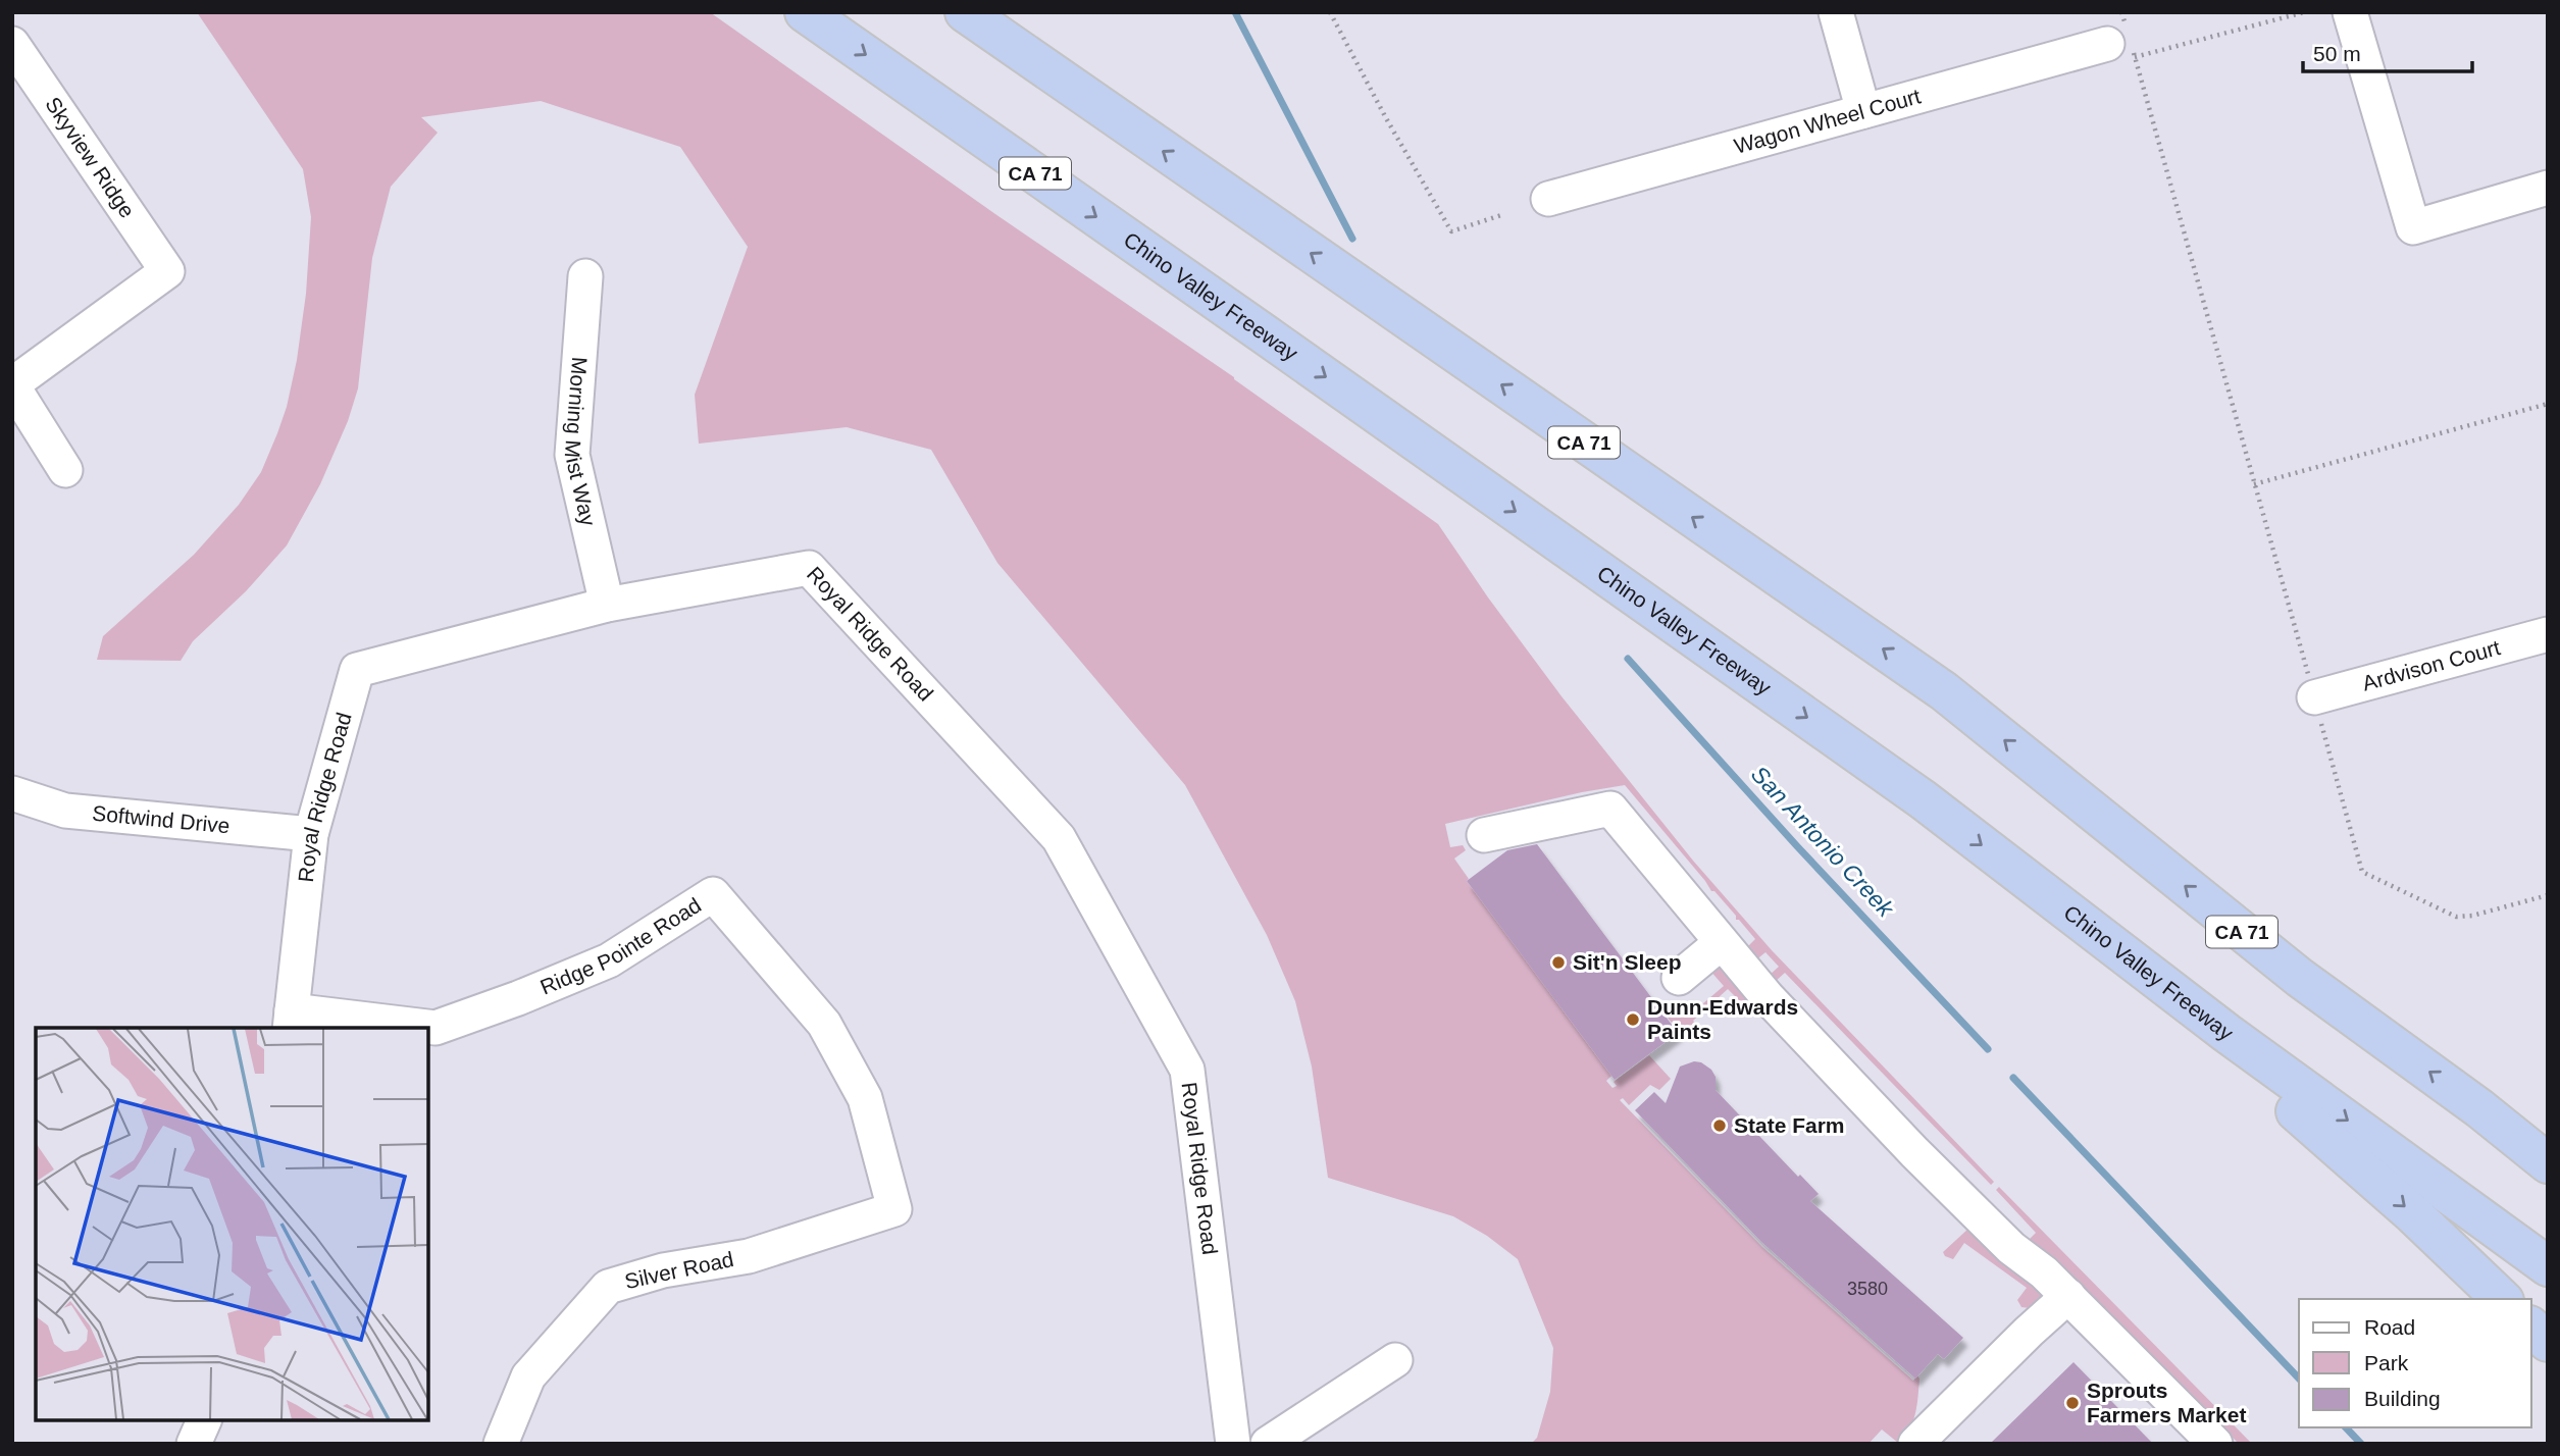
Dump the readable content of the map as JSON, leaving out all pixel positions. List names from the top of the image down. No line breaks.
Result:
{"streets":{"highway":["CA 71","Chino Valley Freeway"],"street":["Wagon Wheel Court","Skyview Ridge","Morning Mist Way","Royal Ridge Road","Ardvison Court","Softwind Drive","Ridge Pointe Road","Silver Road"]},"crossings":[["Morning Mist Way","Royal Ridge Road"],["Royal Ridge Road","Softwind Drive"],["Royal Ridge Road","Ridge Pointe Road"],["Ridge Pointe Road","Silver Road"]],"water":["San Antonio Creek"],"places":["Sit'n Sleep","Dunn-Edwards Paints","State Farm","Sprouts Farmers Market"],"house_numbers":["3580"],"legend":["Road","Park","Building"],"scale_bar":"50 m"}
